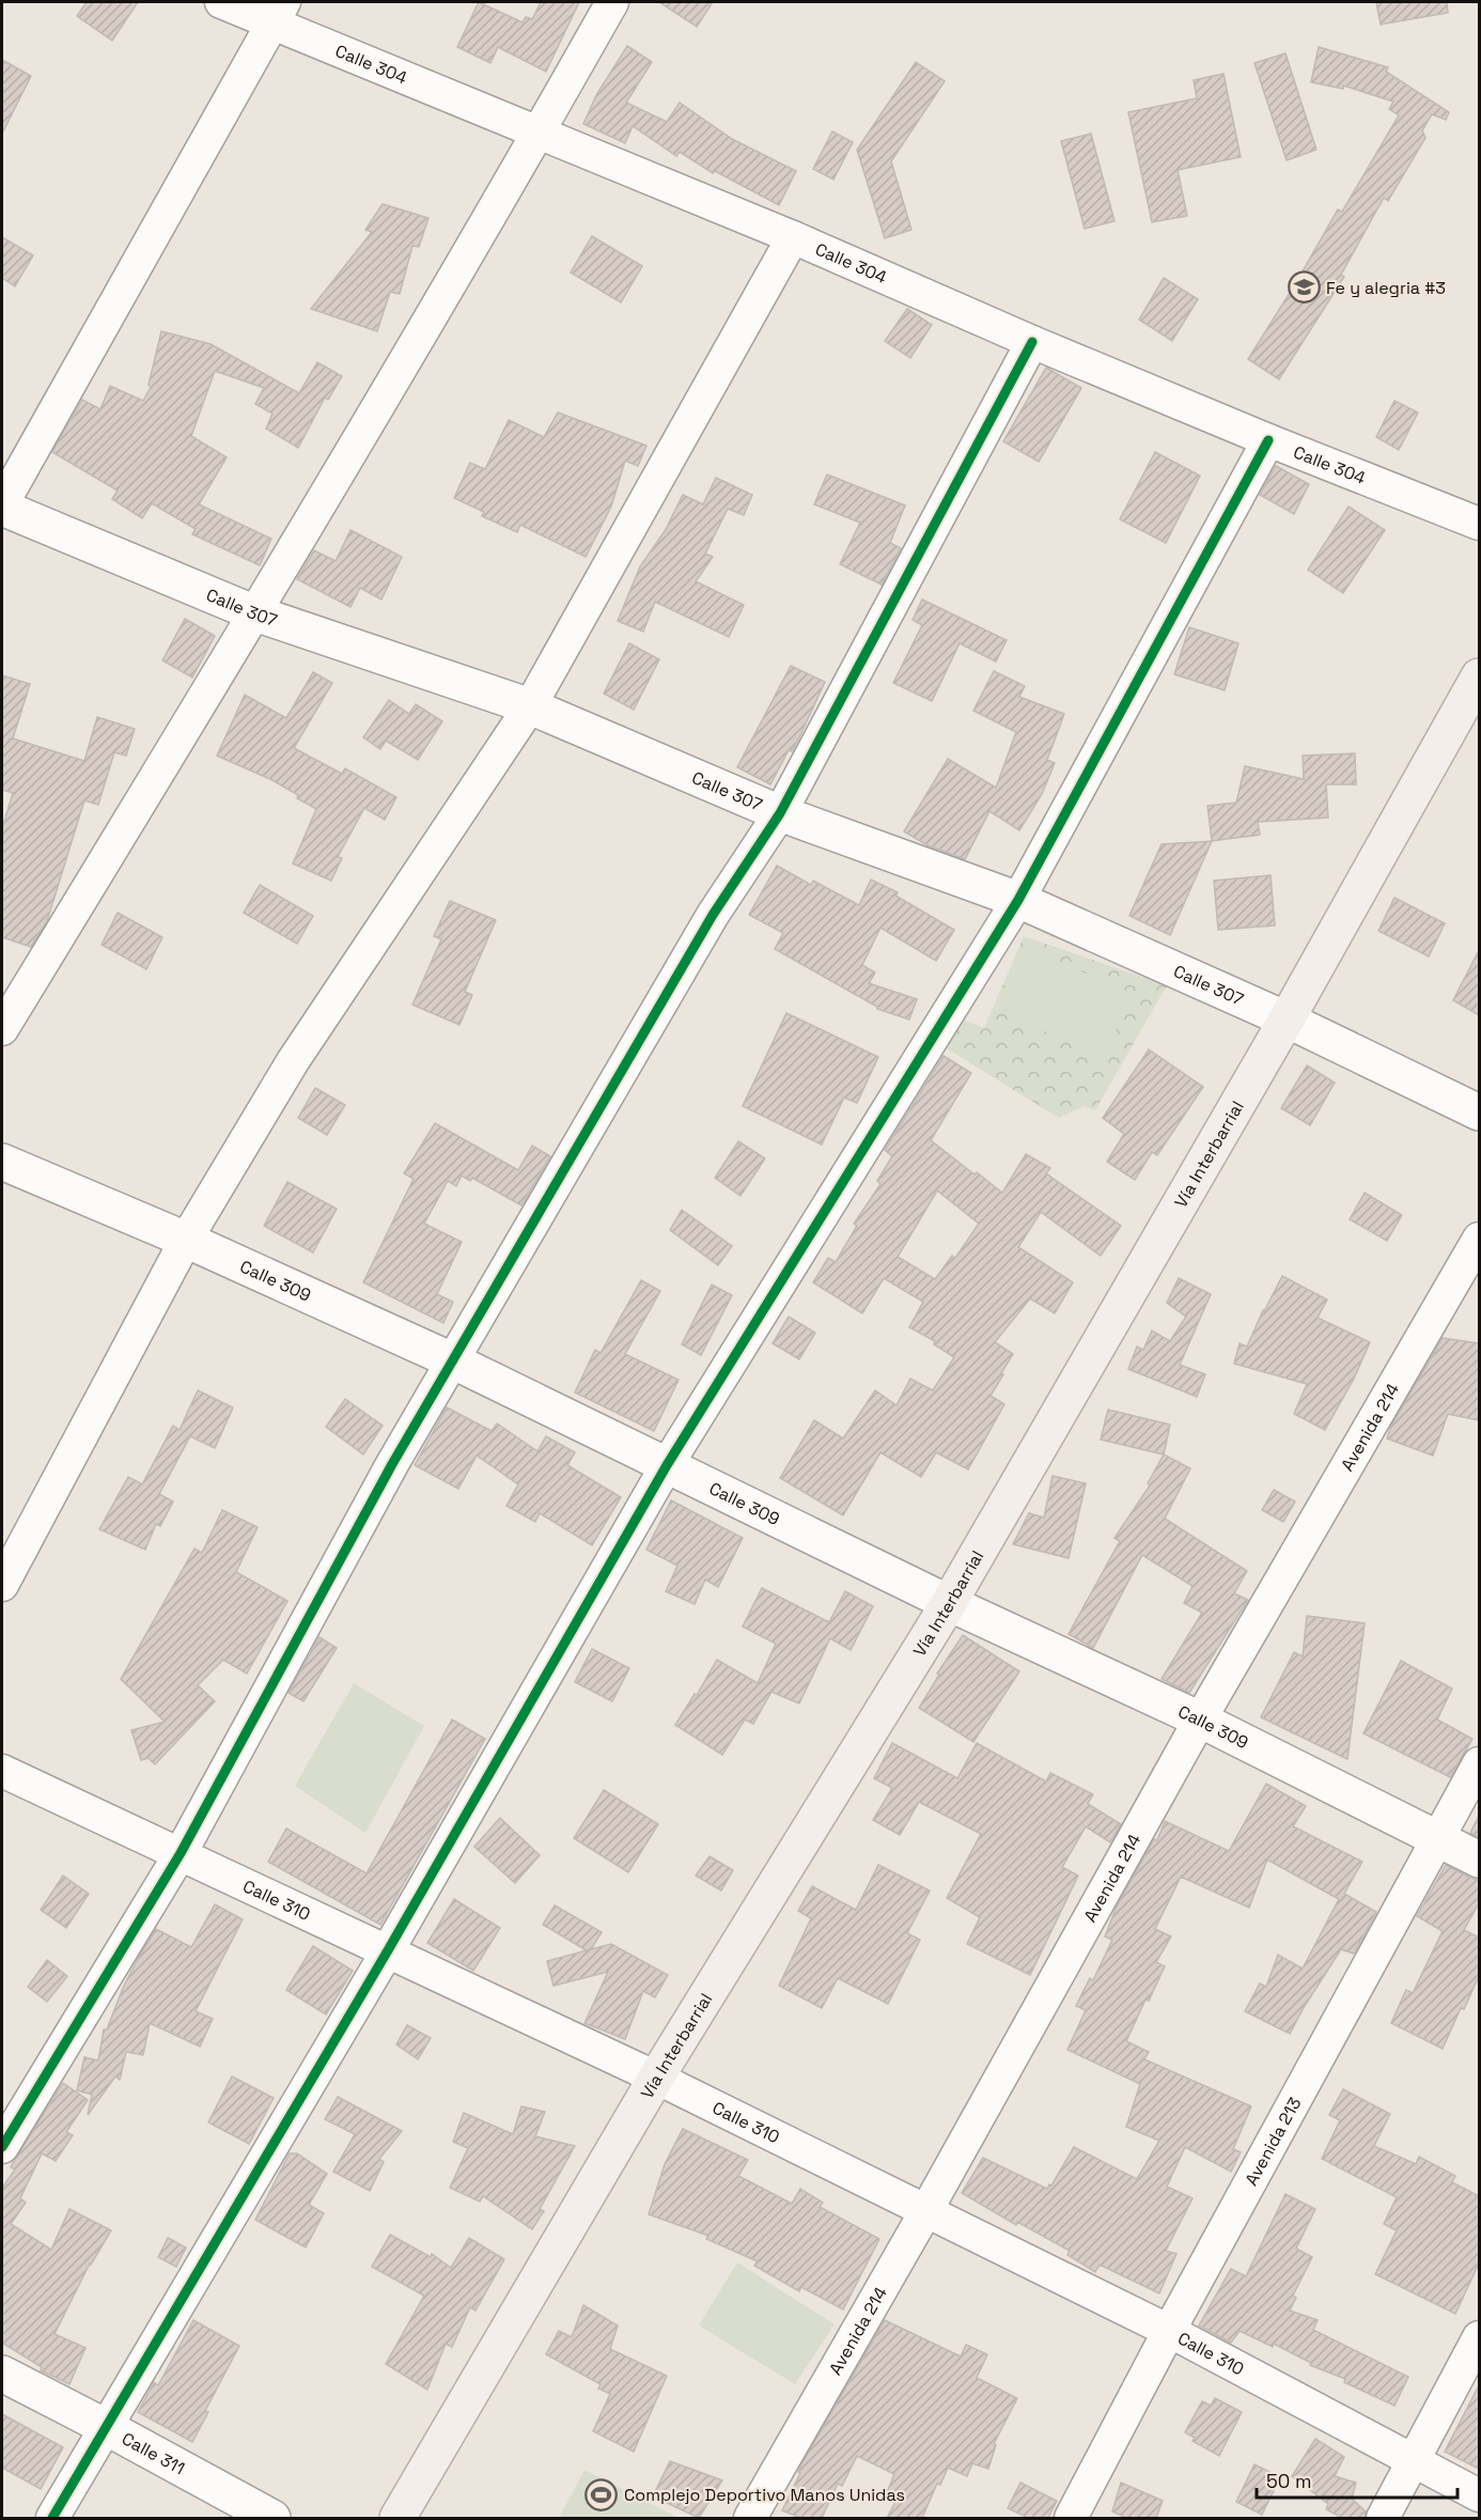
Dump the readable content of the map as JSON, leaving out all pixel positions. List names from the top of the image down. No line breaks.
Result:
{"streets":{"main road":["Vía Interbarrial"],"street":["Calle 304","Calle 307","Calle 309","Avenida 214","Calle 310","Avenida 213","Calle 311"]},"crossings":[["Calle 307","Vía Interbarrial"],["Vía Interbarrial","Calle 309"],["Vía Interbarrial","Calle 310"],["Calle 309","Avenida 214"],["Calle 309","Avenida 213"],["Avenida 214","Calle 310"],["Calle 310","Avenida 213"]],"places":{"school or university":["Fe y alegria #3"],"sports":["Complejo Deportivo Manos Unidas"]},"scale_bar":"50 m"}
